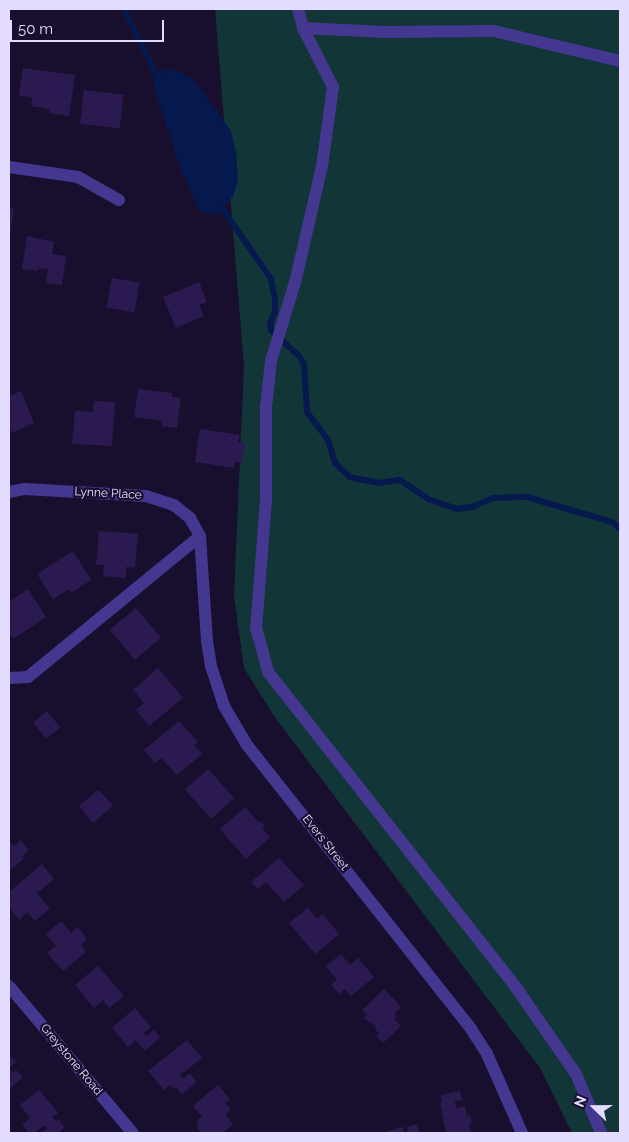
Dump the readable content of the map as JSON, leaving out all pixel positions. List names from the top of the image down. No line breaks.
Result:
{"streets":{"street":["Lynne Place","Evers Street","Greystone Road"]},"crossings":[["Lynne Place","Evers Street"]],"scale_bar":"50 m","north":"left"}
